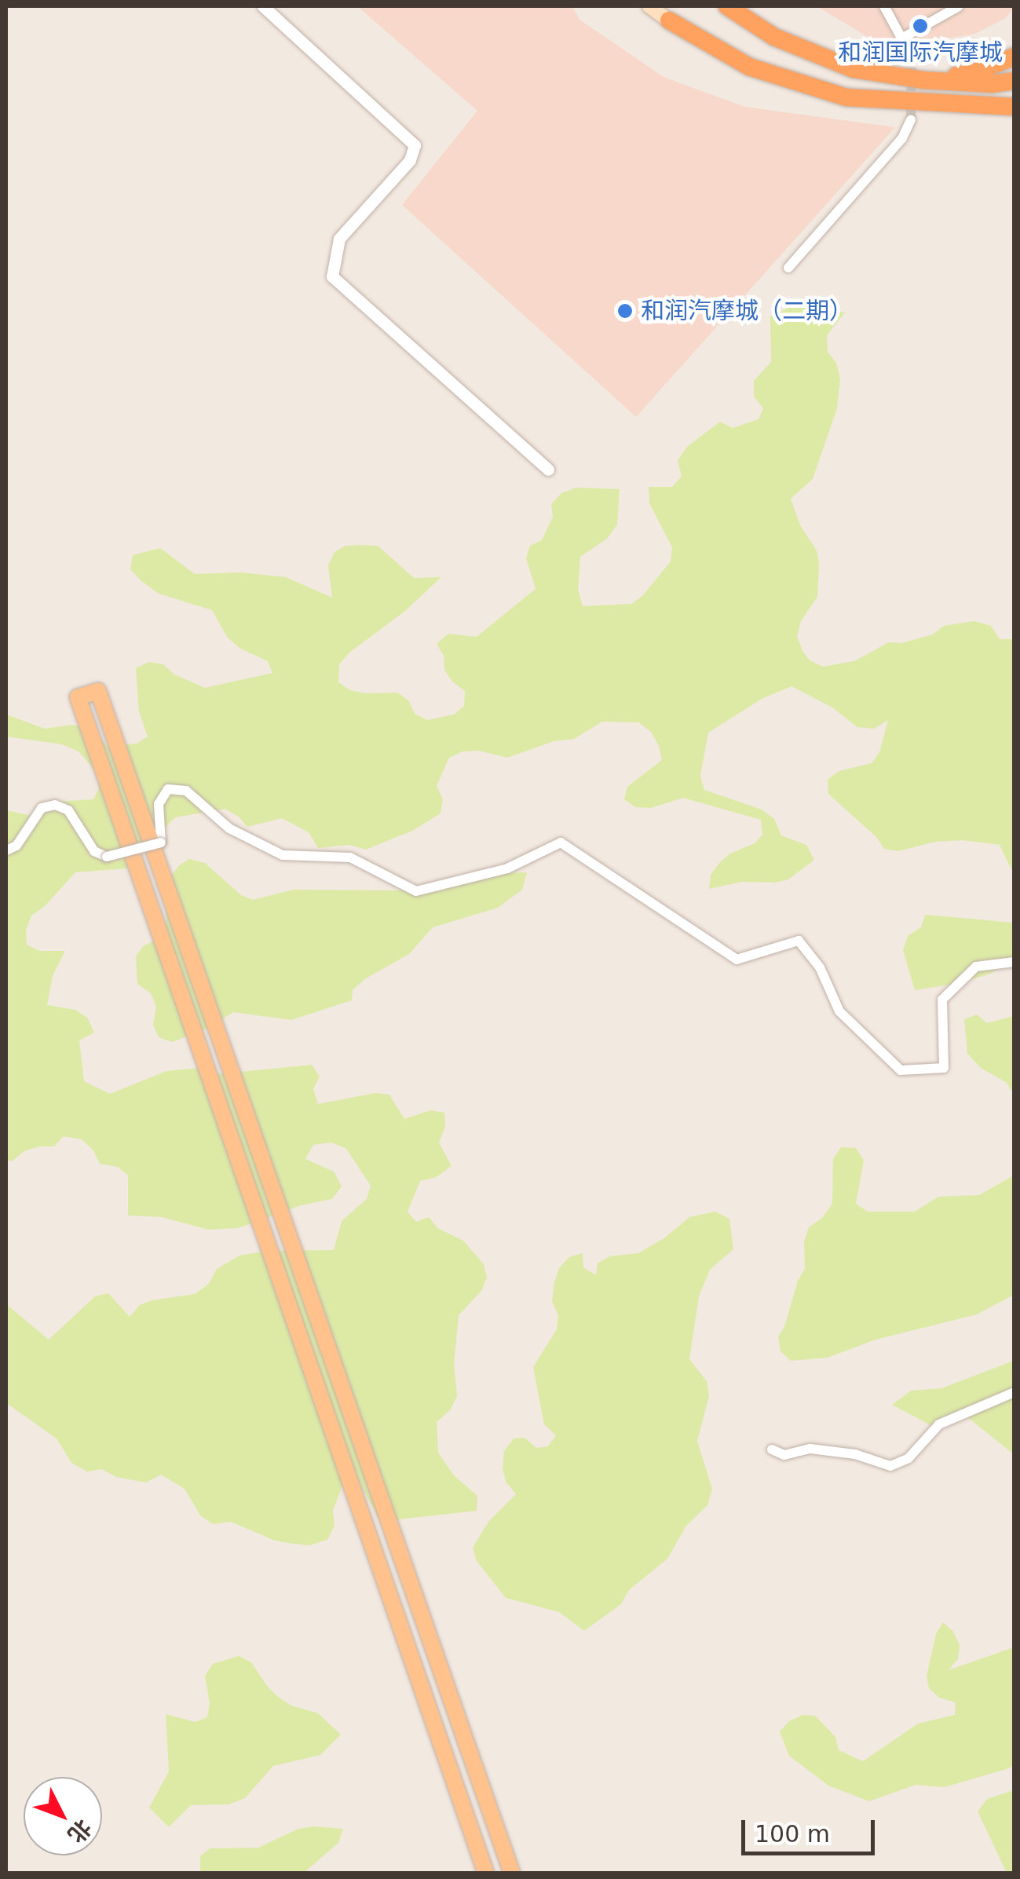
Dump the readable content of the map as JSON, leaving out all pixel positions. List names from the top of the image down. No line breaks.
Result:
{"places":["和润国际汽摩城","和润汽摩城（二期）"],"scale_bar":"100 m","north":"bottom right"}
